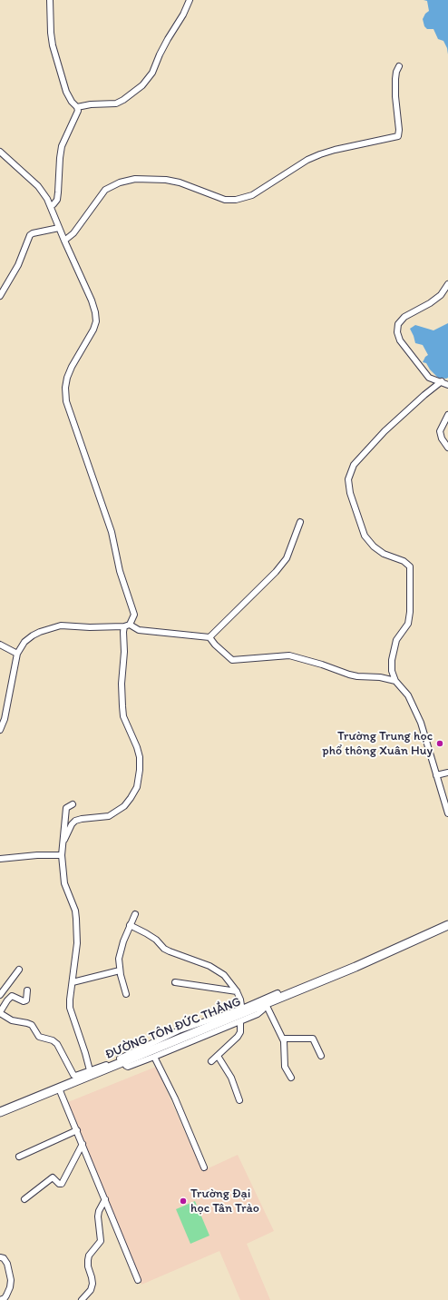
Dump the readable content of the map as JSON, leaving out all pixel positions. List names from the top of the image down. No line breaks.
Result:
{"streets":{"highway":["ĐƯỜNG TÔN ĐỨC THẮNG"]},"places":["Trường Trung học phổ thông Xuân Huy","Trường Đại học Tân Trào"]}
